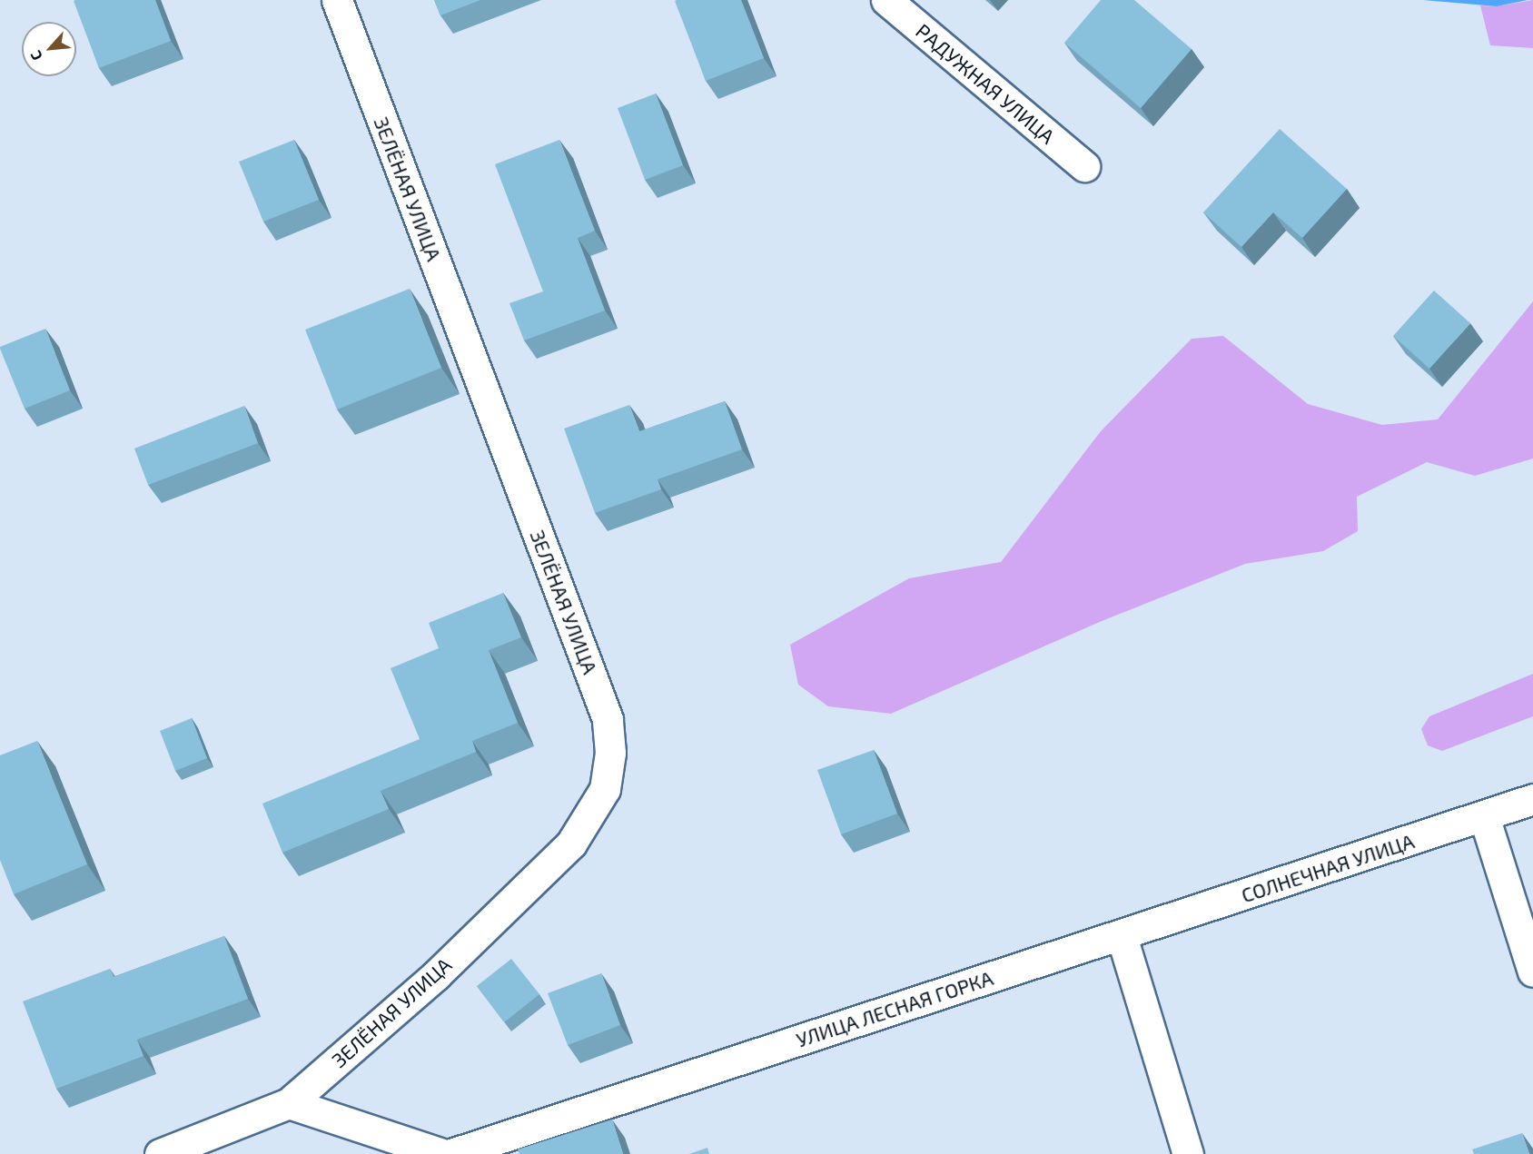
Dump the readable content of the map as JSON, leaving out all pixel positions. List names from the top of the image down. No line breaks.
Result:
{"streets":{"street":["РАДУЖНАЯ УЛИЦА","ЗЕЛЁНАЯ УЛИЦА","СОЛНЕЧНАЯ УЛИЦА","УЛИЦА ЛЕСНАЯ ГОРКА"]},"crossings":[["СОЛНЕЧНАЯ УЛИЦА","УЛИЦА ЛЕСНАЯ ГОРКА"]],"north":"bottom left"}
